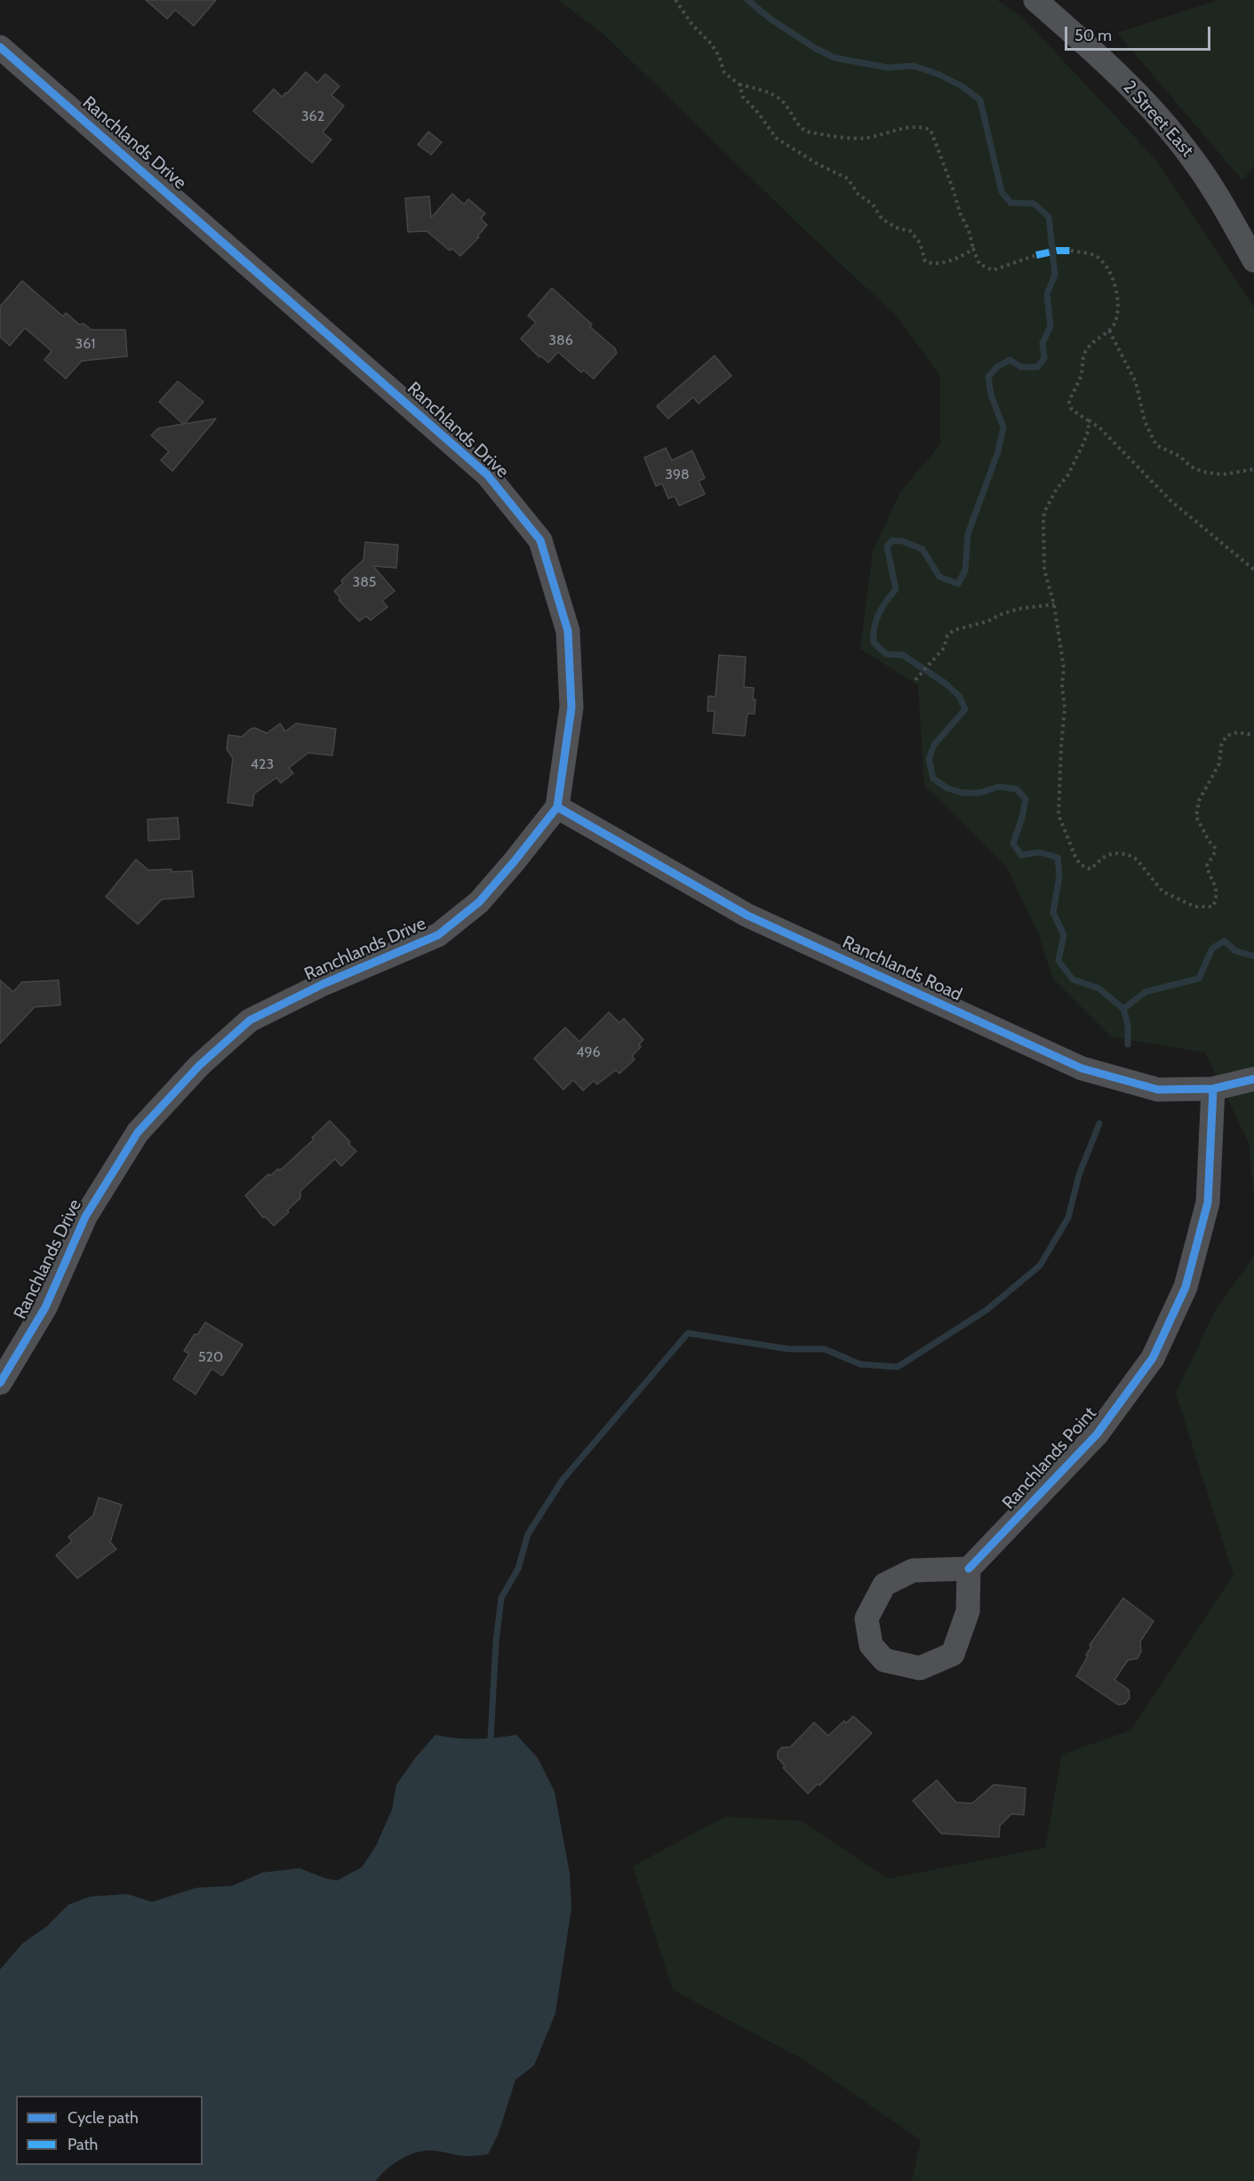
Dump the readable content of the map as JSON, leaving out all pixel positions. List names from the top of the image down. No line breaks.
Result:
{"streets":{"street":["2 Street East","Ranchlands Drive","Ranchlands Road","Ranchlands Point"]},"crossings":[["Ranchlands Drive","Ranchlands Road"],["Ranchlands Road","Ranchlands Point"]],"house_numbers":["362","386","361","398","385","423","496","520"],"legend":["Cycle path","Path"],"scale_bar":"50 m"}
